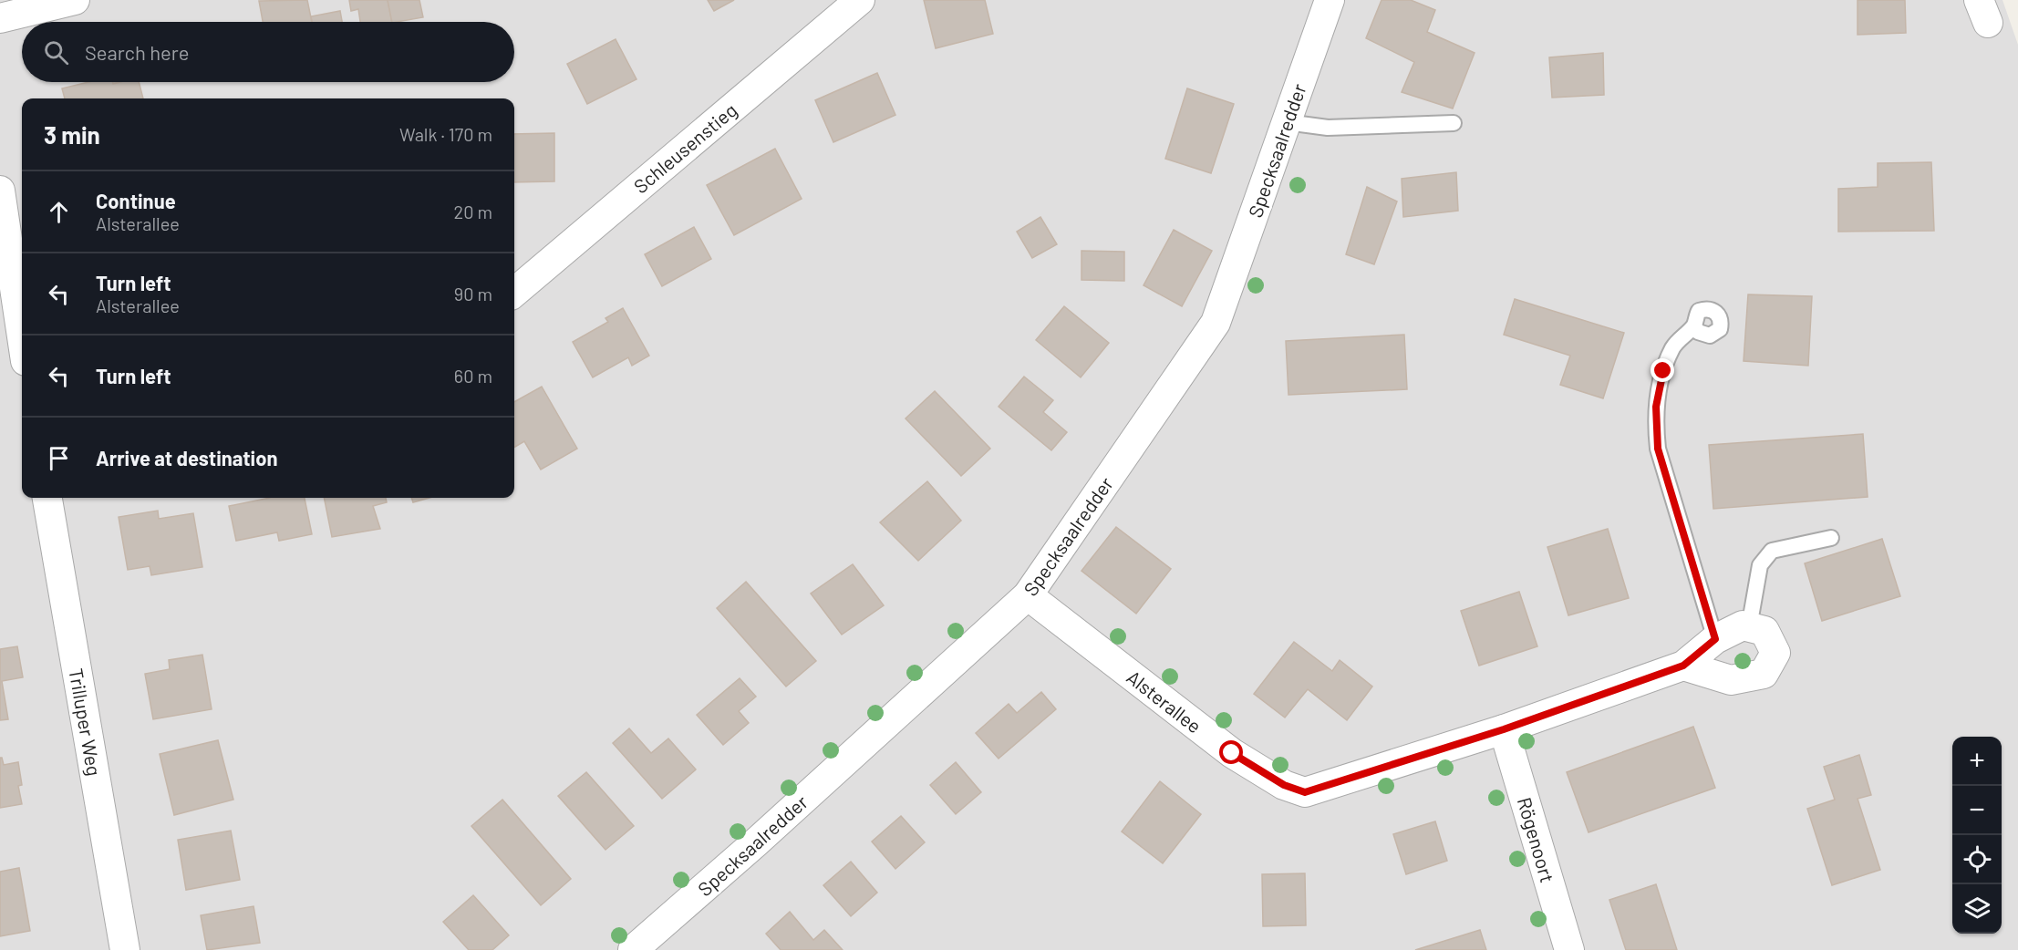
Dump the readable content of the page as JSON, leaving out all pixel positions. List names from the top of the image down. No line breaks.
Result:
{"streets":{"street":["Schleusenstieg","Specksaalredder","Alsterallee","Trilluper Weg","Rögenoort"]},"crossings":[["Specksaalredder","Alsterallee"],["Alsterallee","Rögenoort"]],"page":{"search":"Search here","heading":["3 min","Walk · 170 m"],"list":[["Continue","Alsterallee","20 m"],["Turn left","Alsterallee","90 m"],["Turn left","60 m"],"Arrive at destination"],"map_buttons":["+","−"]}}
